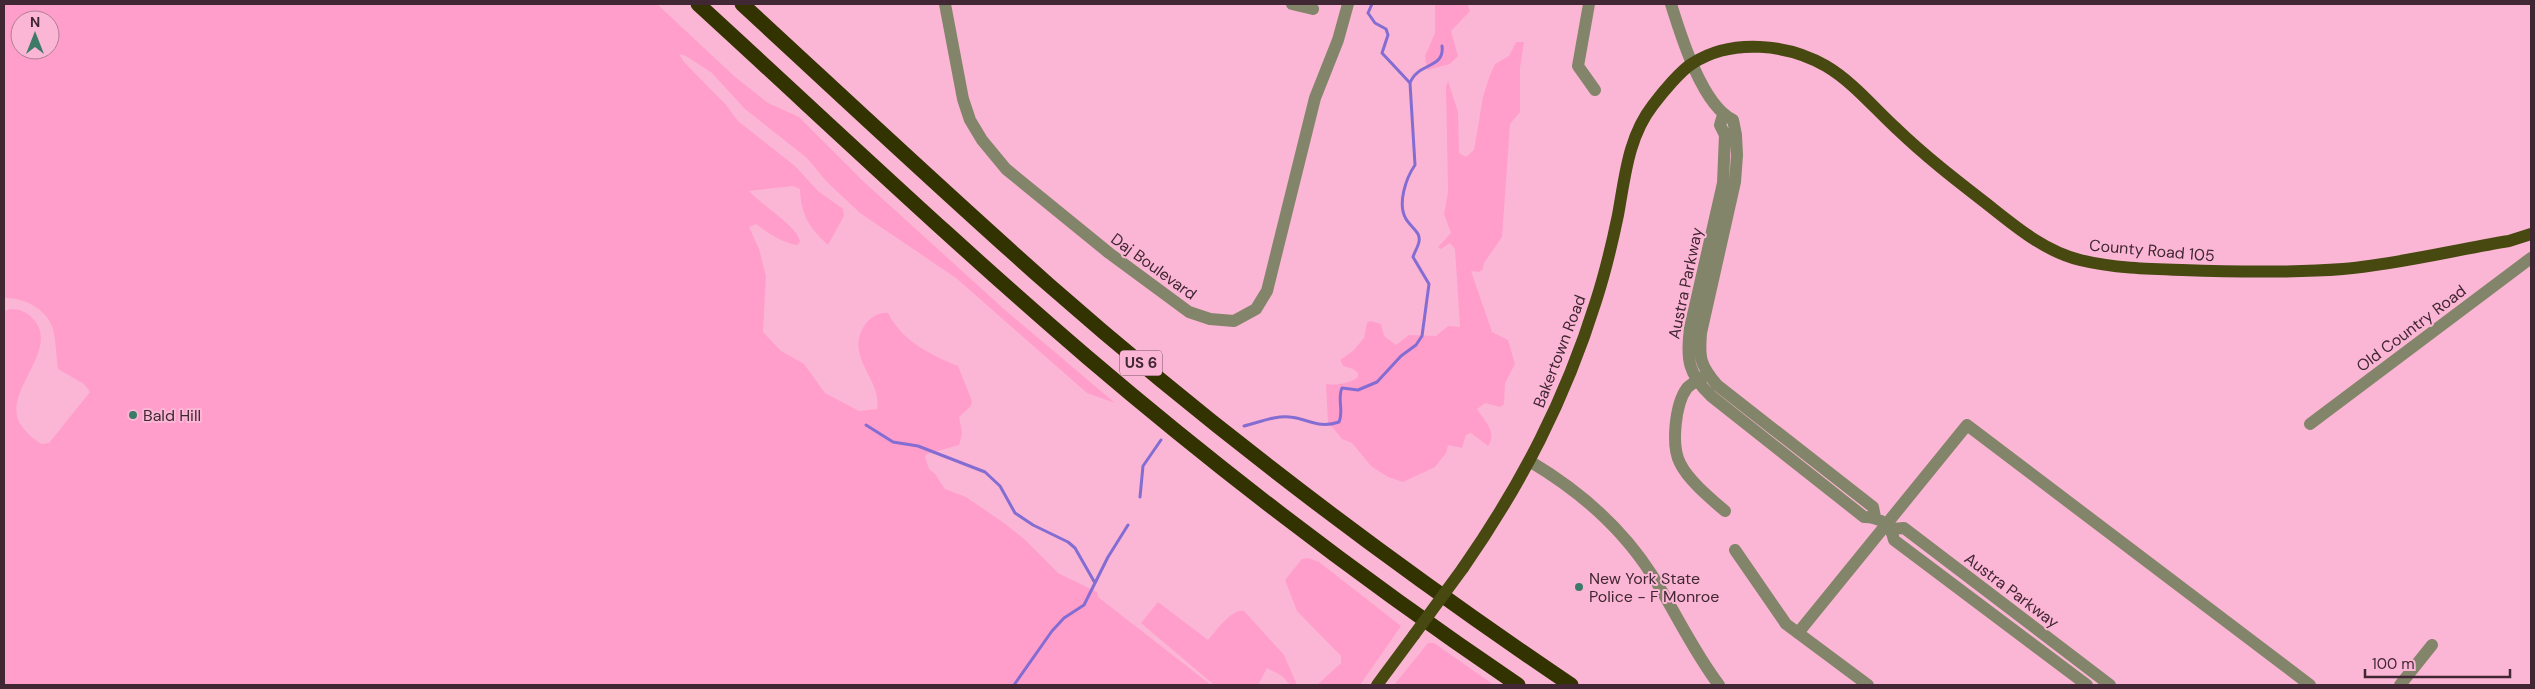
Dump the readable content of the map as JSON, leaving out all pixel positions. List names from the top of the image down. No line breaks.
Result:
{"streets":{"highway":["US 6"],"main road":["County Road 105","Bakertown Road"],"street":["Daj Boulevard","Austra Parkway","Old Country Road"]},"crossings":[["County Road 105","Austra Parkway"],["County Road 105","Bakertown Road"],["Austra Parkway","Bakertown Road"]],"places":["Bald Hill","New York State Police - F Monroe"],"scale_bar":"100 m","north":"top"}
